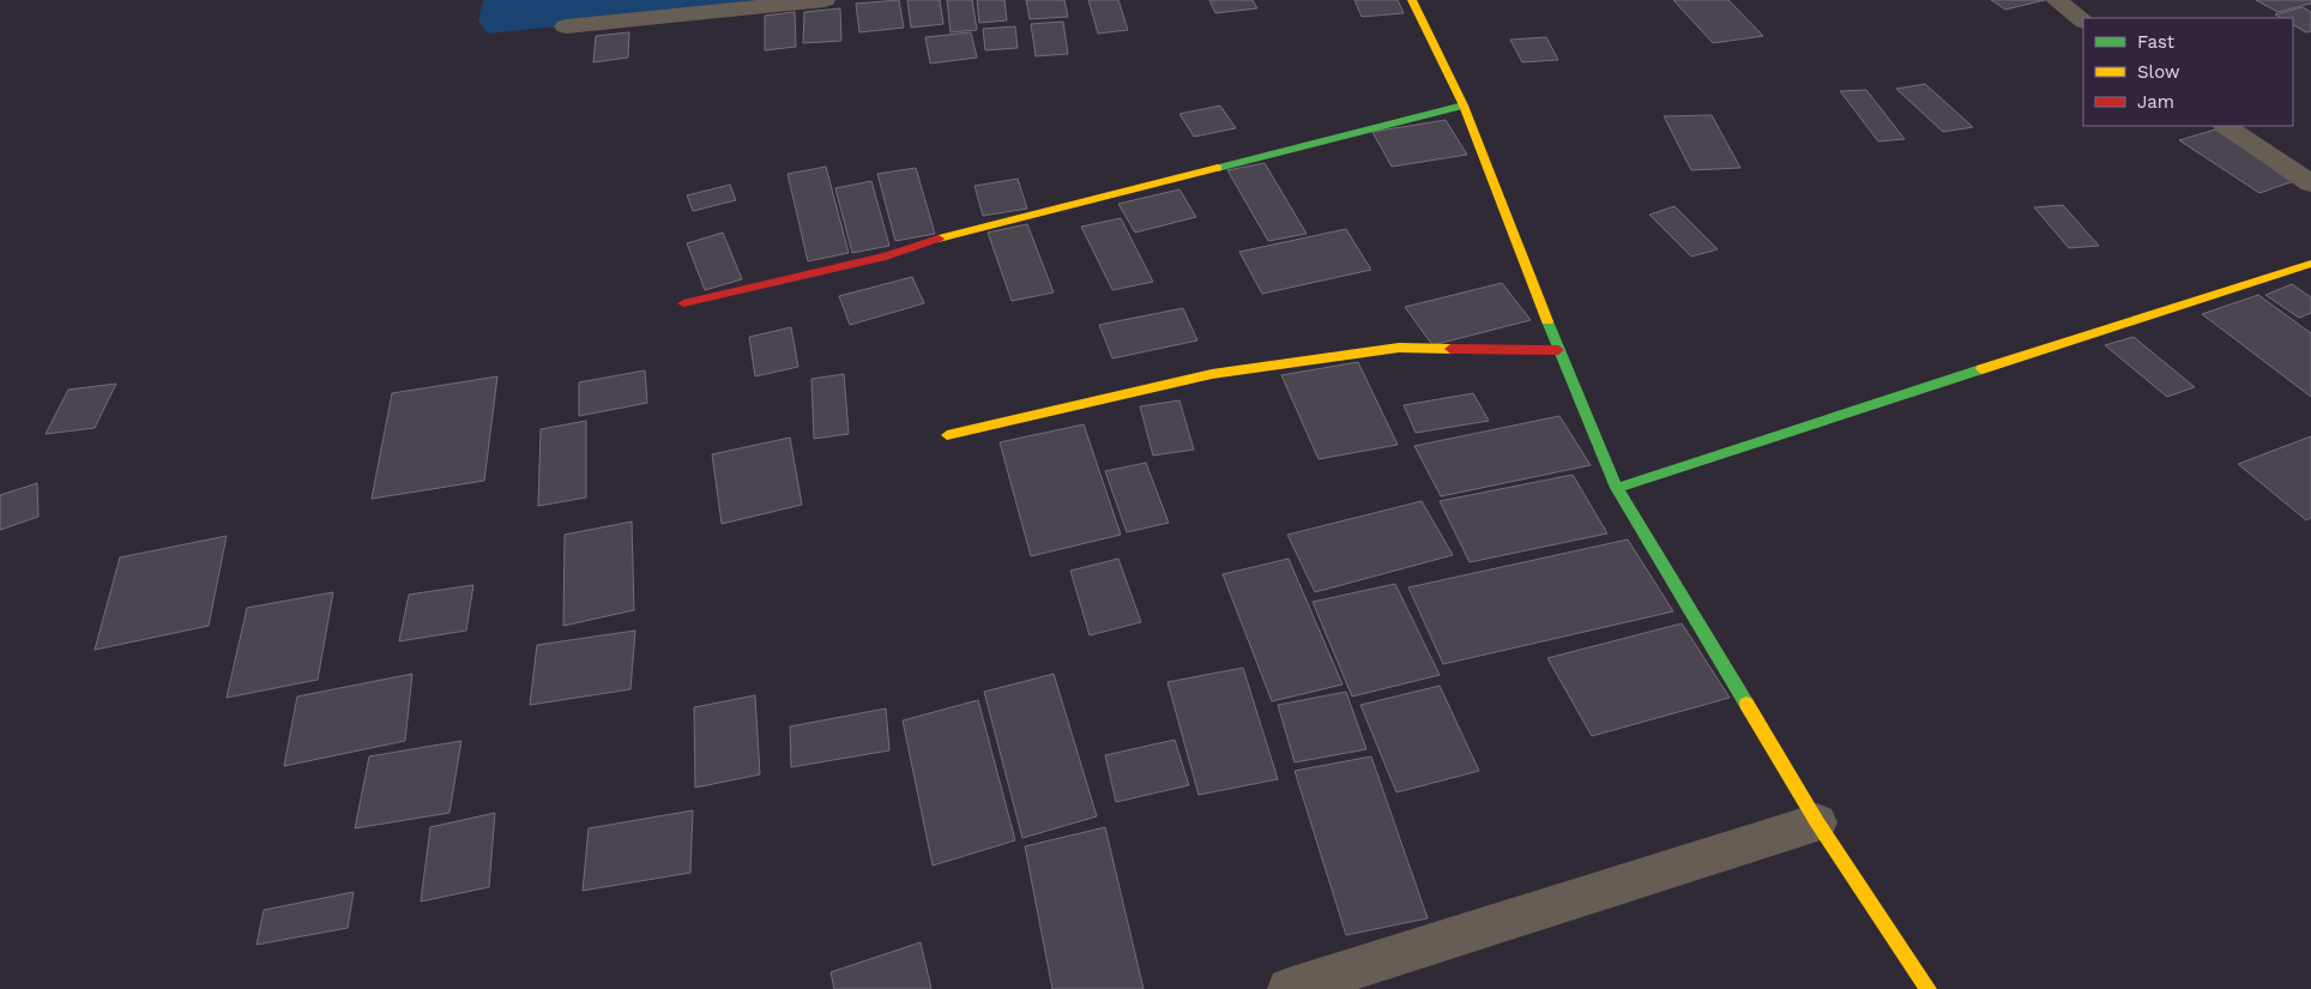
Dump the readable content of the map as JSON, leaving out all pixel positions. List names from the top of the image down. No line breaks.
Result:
{"legend":["Fast","Slow","Jam"]}
